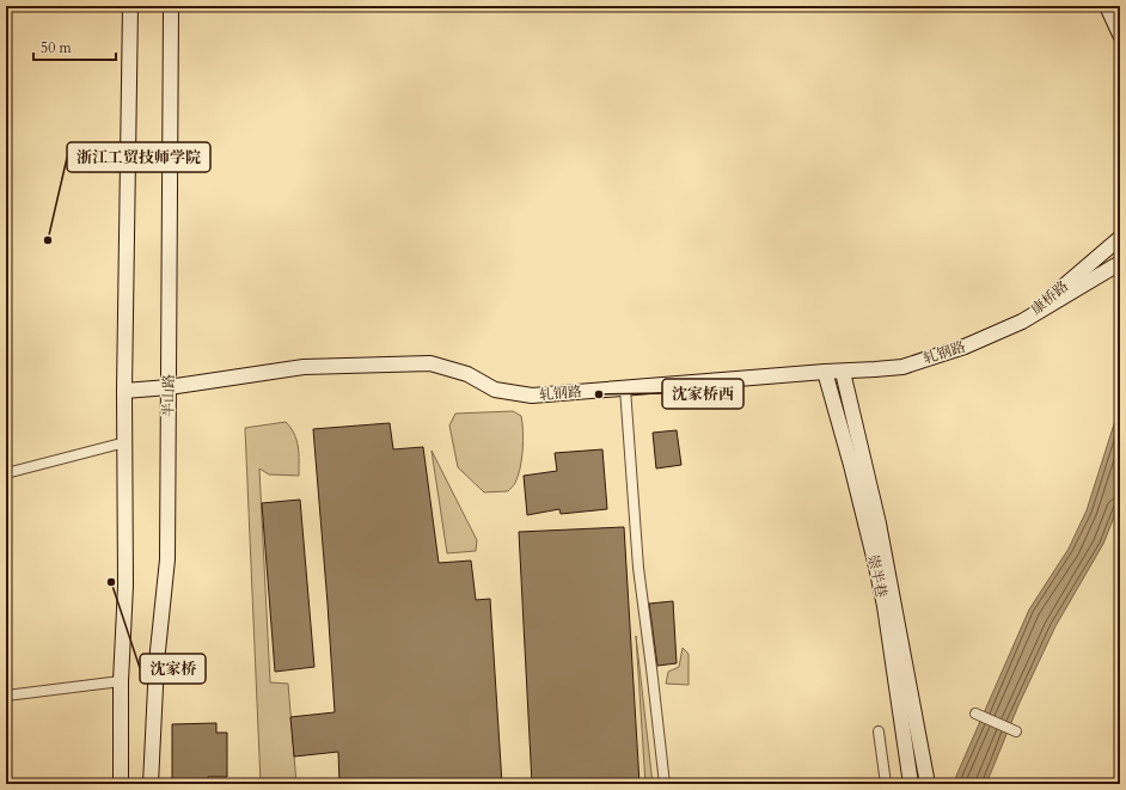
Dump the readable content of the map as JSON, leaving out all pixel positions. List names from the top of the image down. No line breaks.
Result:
{"streets":{"main road":["康桥路","轧钢路","半山路","崇半巷"]},"crossings":[["康桥路","轧钢路"],["轧钢路","半山路"],["轧钢路","崇半巷"]],"places":["浙江工贸技师学院","沈家桥西","沈家桥"],"scale_bar":"50 m"}
